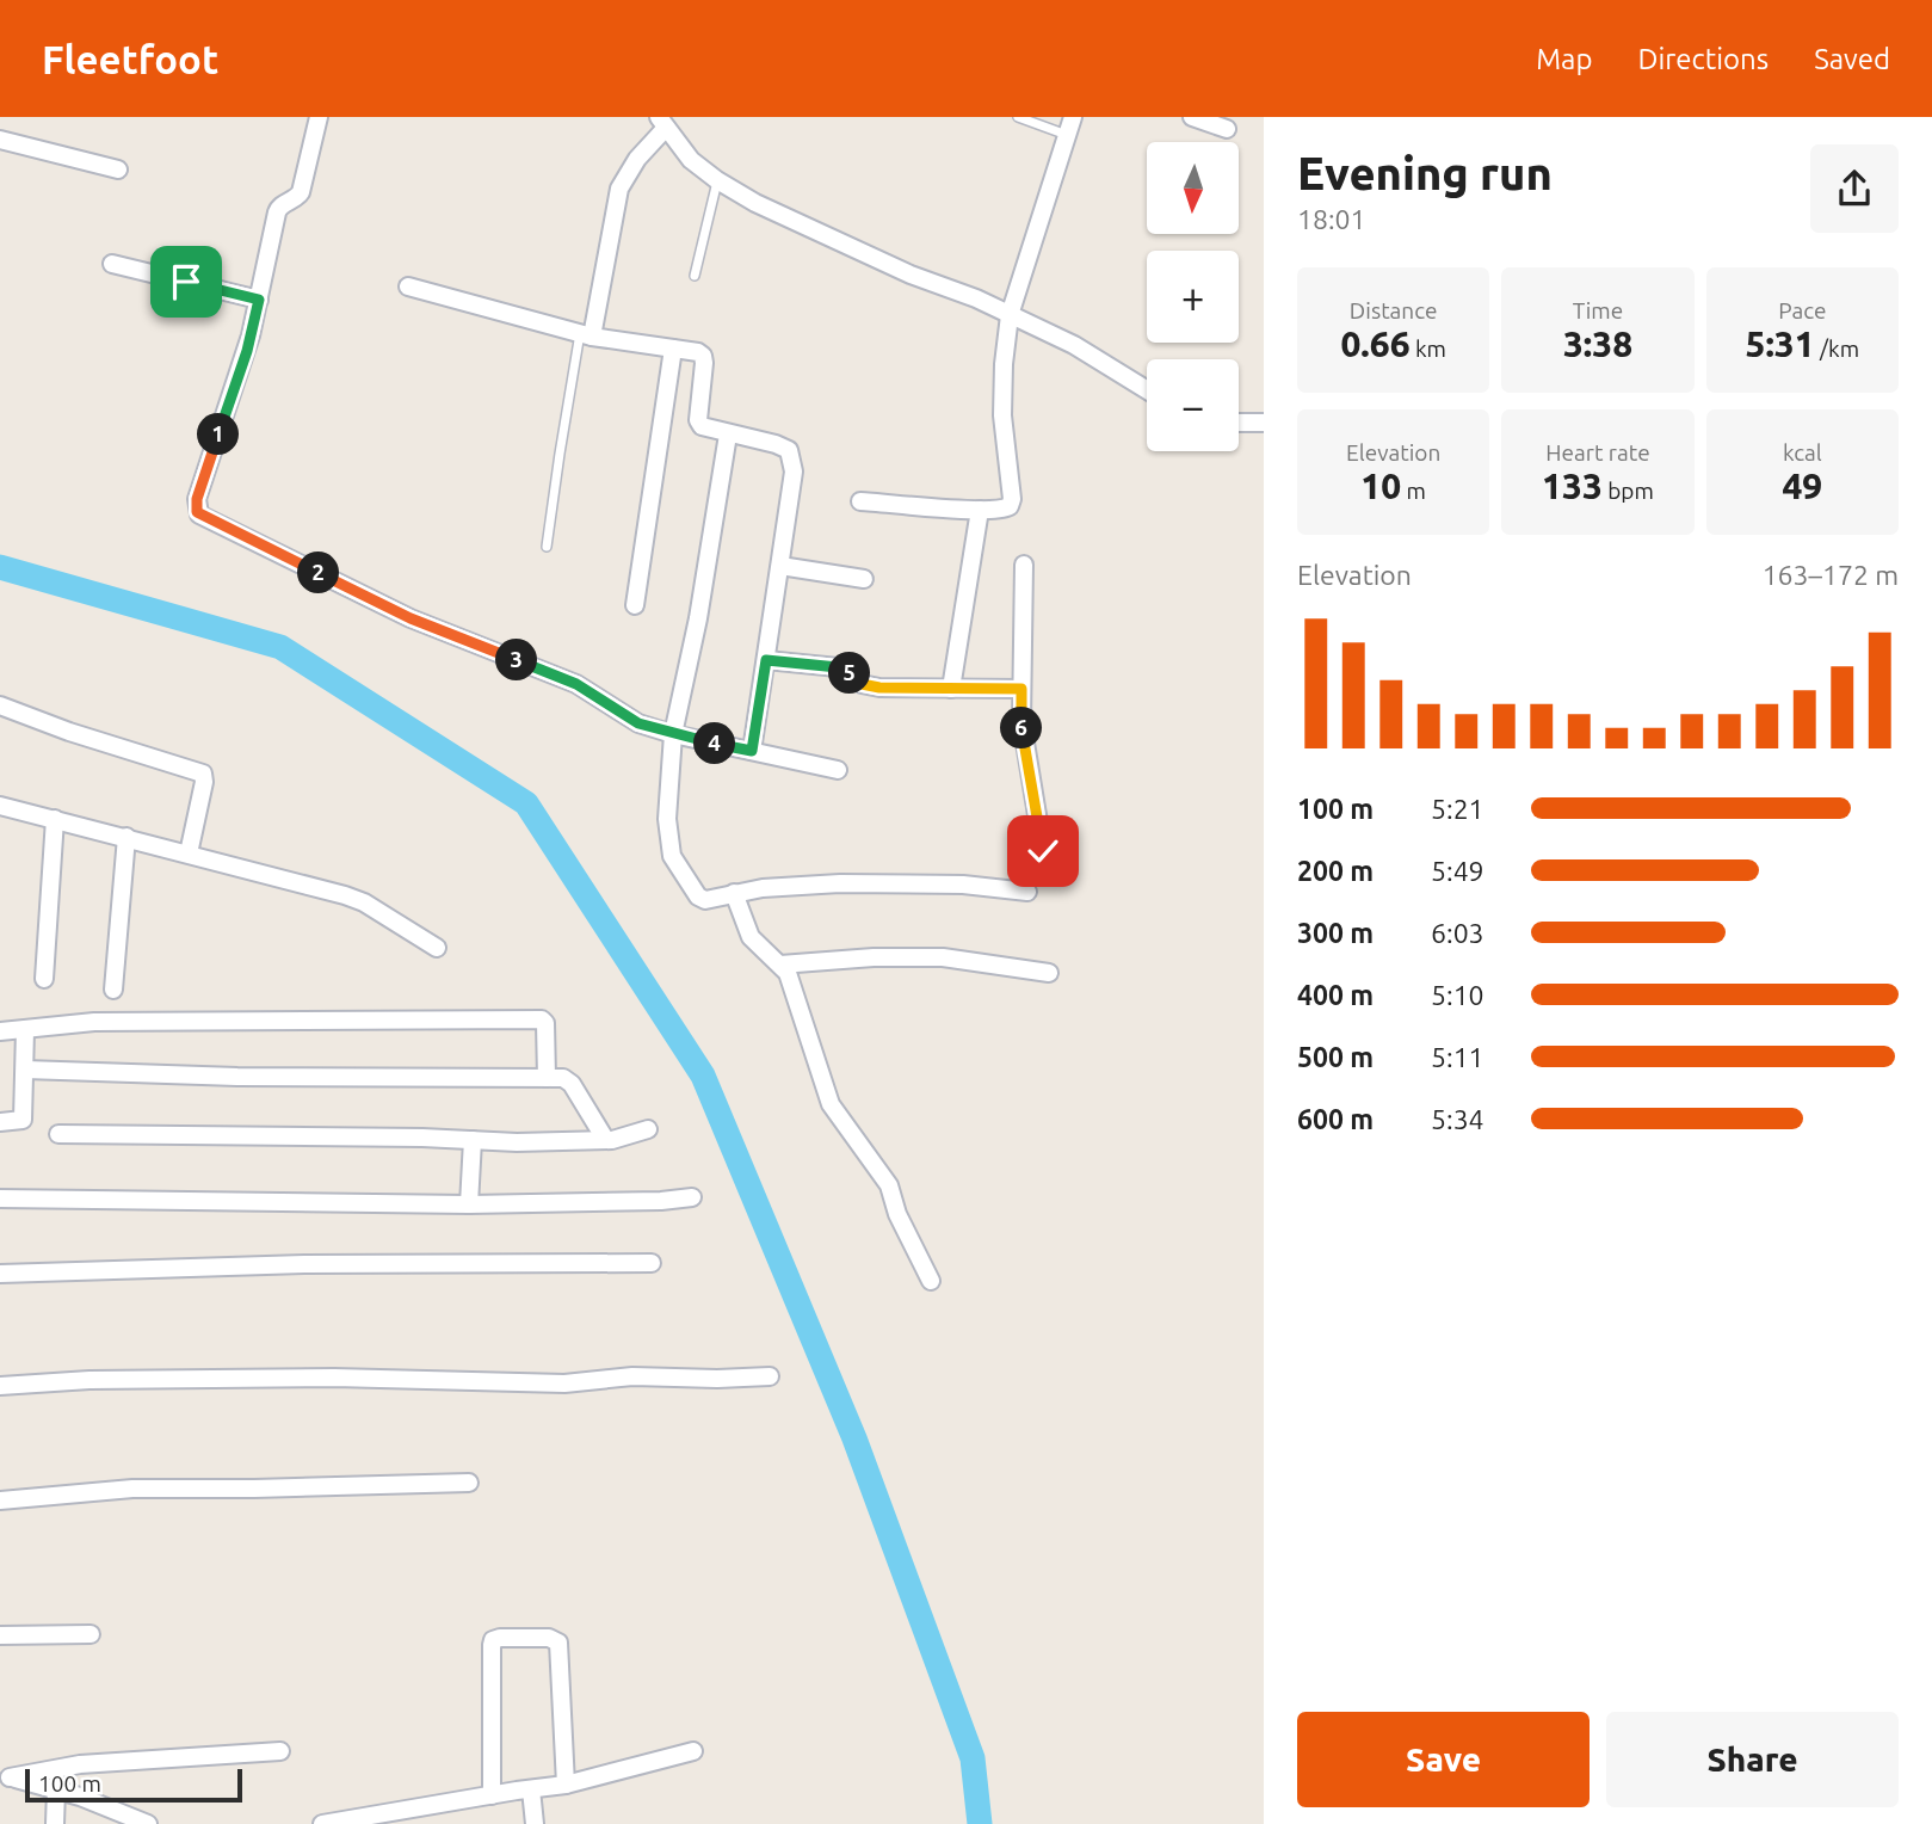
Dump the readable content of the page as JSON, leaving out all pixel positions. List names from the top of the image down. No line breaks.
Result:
{"scale_bar":"100 m","north":"bottom","page":{"header":"Fleetfoot","nav":["Map","Directions","Saved"],"heading":["Evening run","18:01"],"map_buttons":["+","−"],"stats":[["Distance","0.66 km"],["Time","3:38"],["Pace","5:31 /km"],["Elevation","10 m"],["Heart rate","133 bpm"],["kcal","49"]],"pins":["1","2","3","5","6","4"],"chart":["Elevation","163–172 m"],"list":[{"name":"100 m","note":"5:21"},{"name":"200 m","note":"5:49"},{"name":"300 m","note":"6:03"},{"name":"400 m","note":"5:10"},{"name":"500 m","note":"5:11"},{"name":"600 m","note":"5:34"}],"buttons":["Save","Share"],"scale":"100 m"}}
